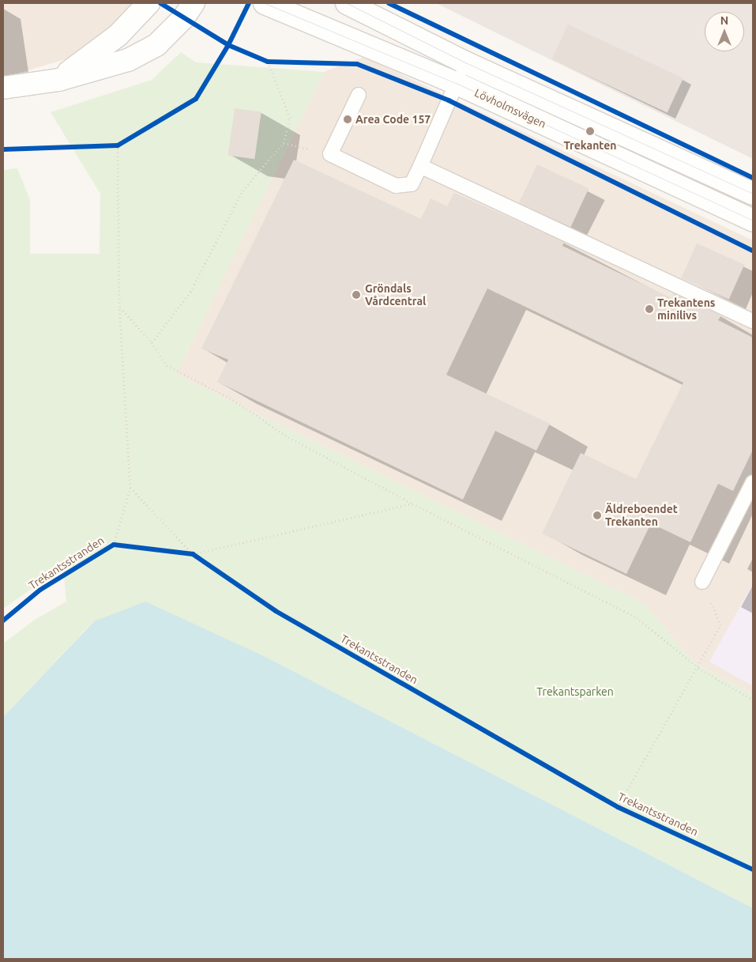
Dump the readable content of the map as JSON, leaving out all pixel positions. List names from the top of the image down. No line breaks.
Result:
{"streets":{"street":["Lövholmsvägen"],"cycle path":["Trekantsstranden"]},"parks":["Trekantsparken"],"places":["Area Code 157","Trekanten","Gröndals Vårdcentral","Trekantens minilivs","Äldreboendet Trekanten"],"north":"top"}
